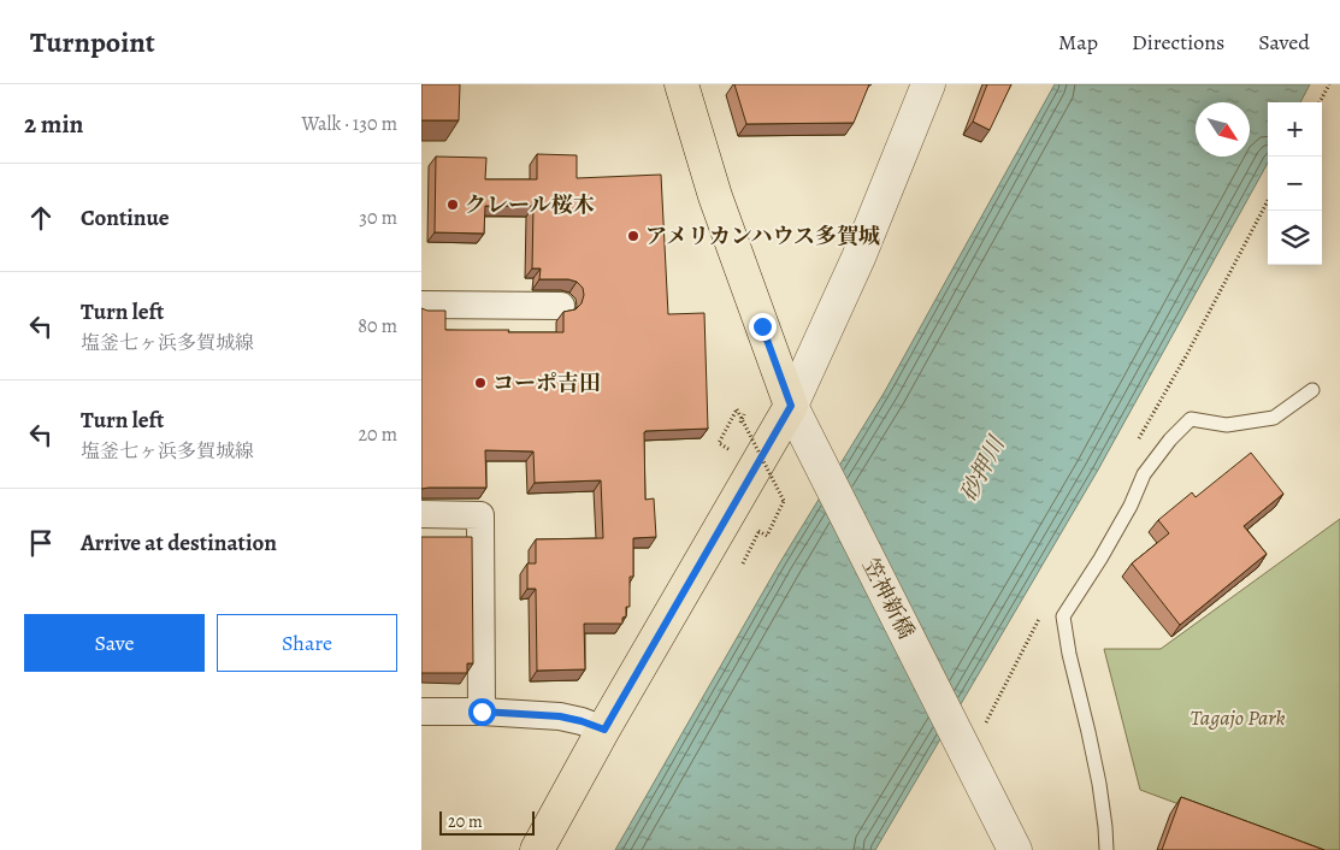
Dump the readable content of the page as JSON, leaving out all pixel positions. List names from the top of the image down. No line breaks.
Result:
{"streets":{"street":["笠神新橋"]},"water":["砂押川"],"parks":["Tagajo Park"],"places":["クレール桜木","アメリカンハウス多賀城","コーポ吉田"],"scale_bar":"20 m","north":"bottom right","page":{"header":"Turnpoint","nav":["Map","Directions","Saved"],"heading":["2 min","Walk · 130 m"],"map_buttons":["+","−"],"list":[["Continue","30 m"],["Turn left","塩釜七ヶ浜多賀城線","80 m"],["Turn left","塩釜七ヶ浜多賀城線","20 m"],"Arrive at destination"],"buttons":["Save","Share"],"scale":"20 m"}}
